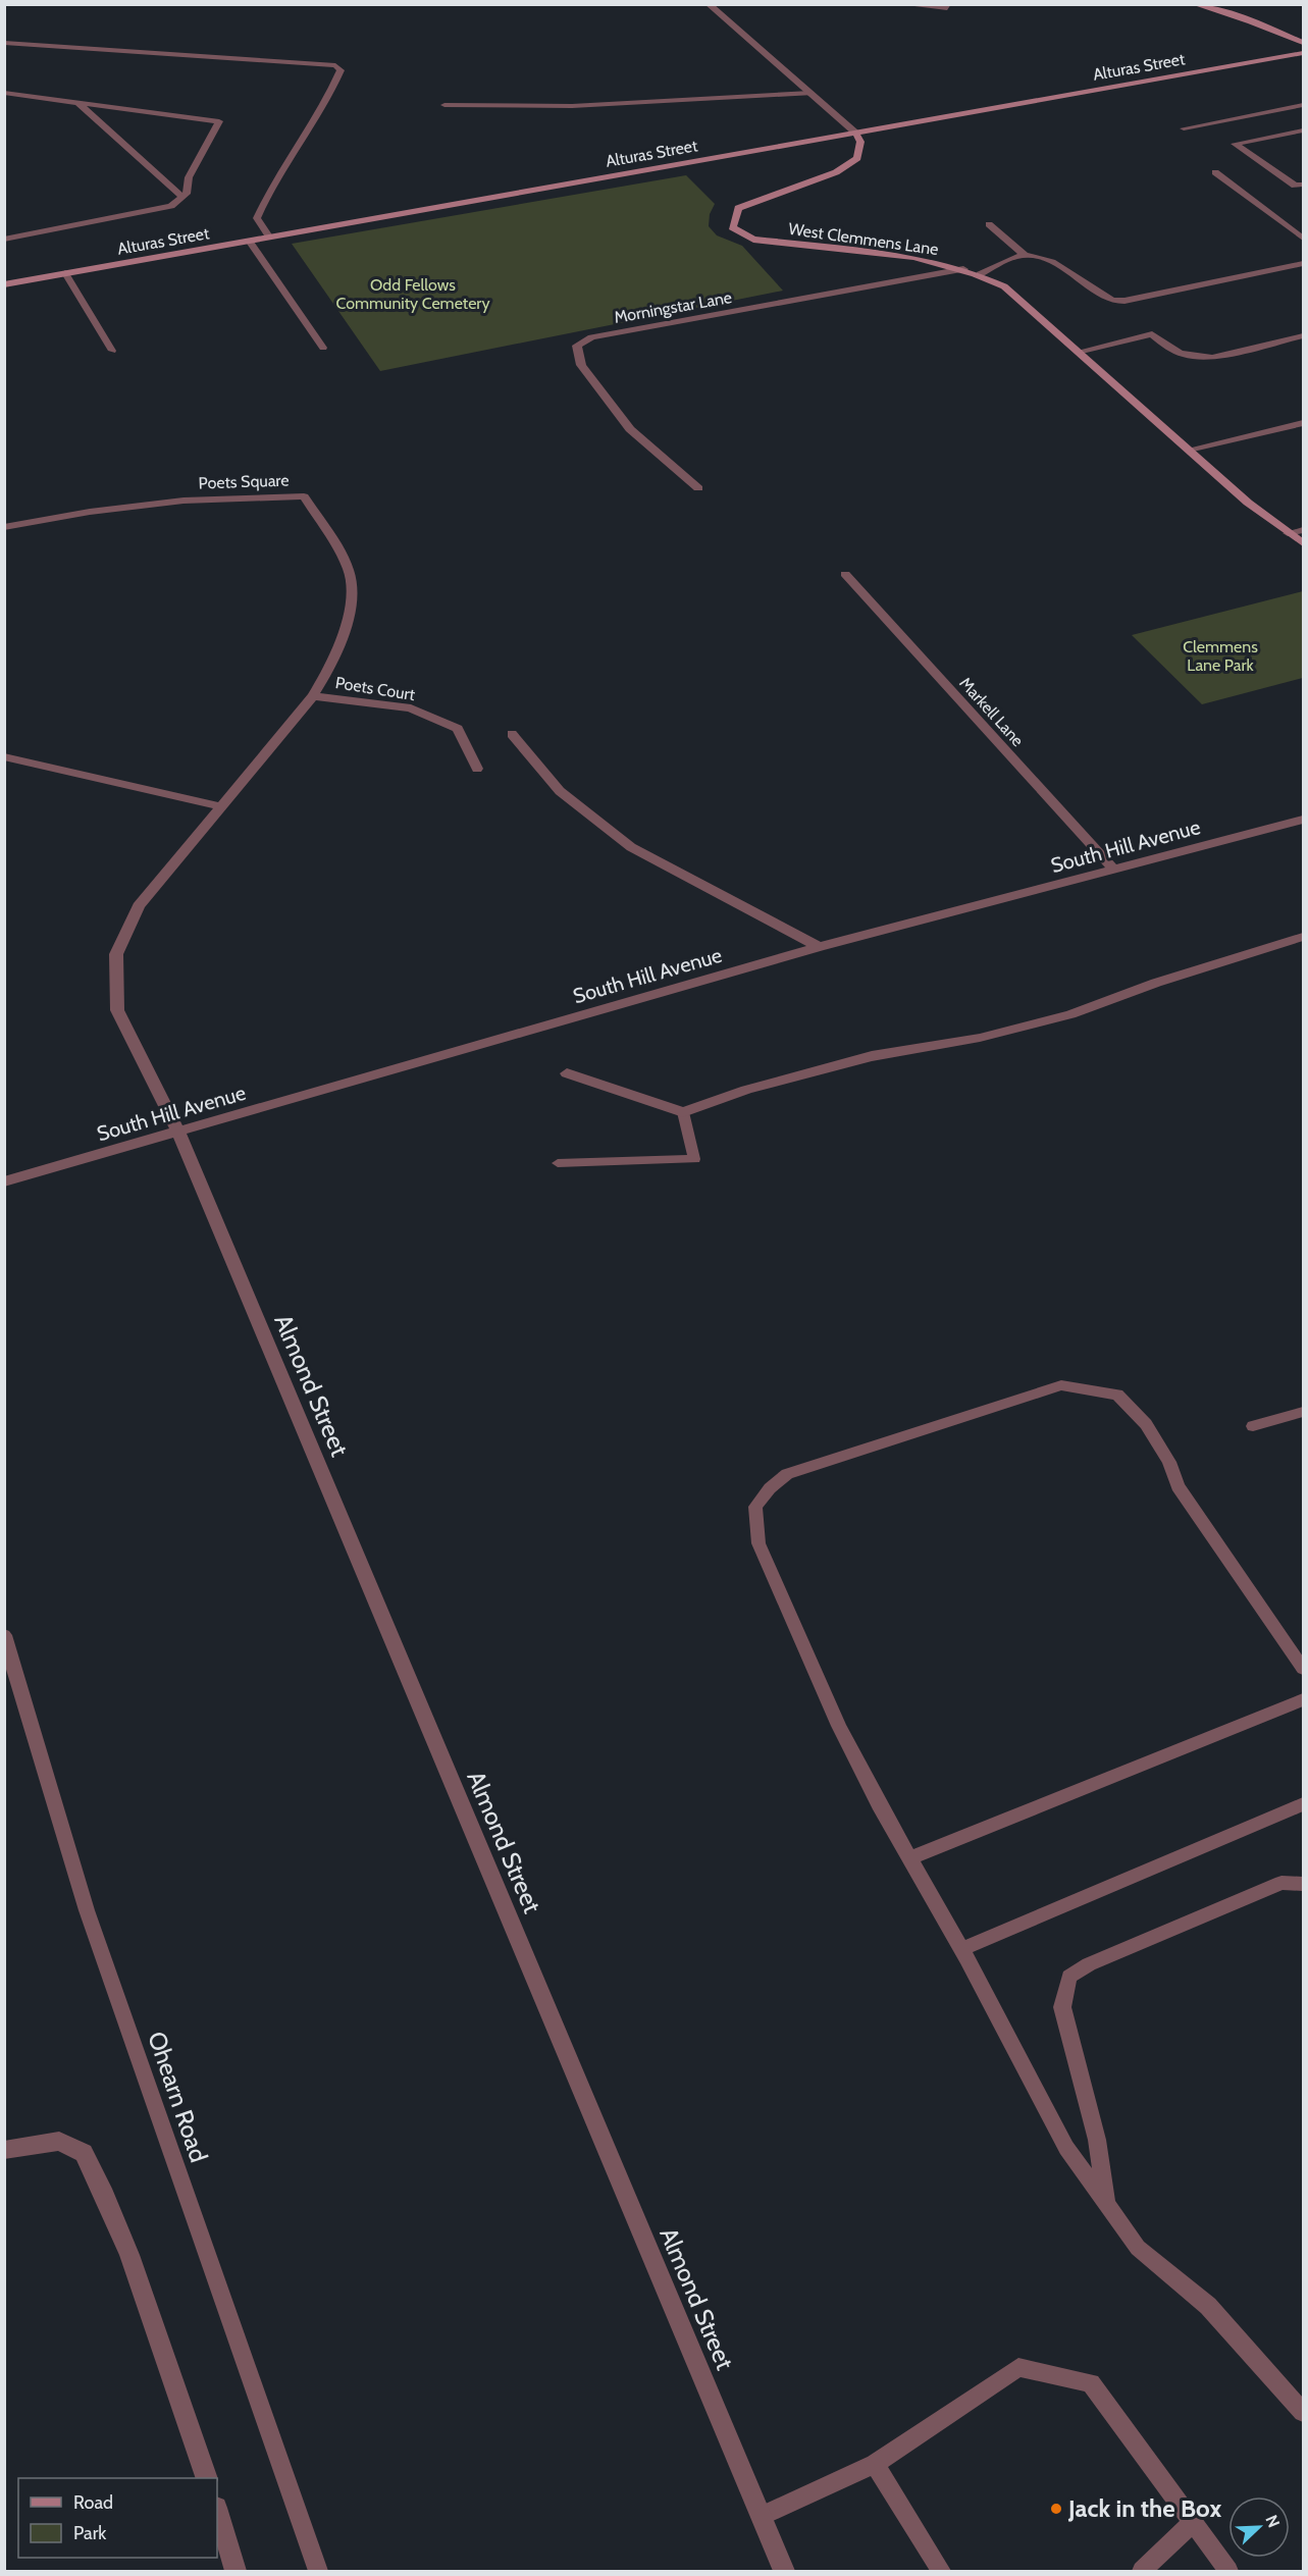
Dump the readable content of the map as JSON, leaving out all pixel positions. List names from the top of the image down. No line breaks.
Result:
{"streets":{"street":["Alturas Street","West Clemmens Lane","Morningstar Lane","Poets Square","Poets Court","Markell Lane","South Hill Avenue","Almond Street"],"lane":["Ohearn Road"]},"crossings":[["Alturas Street","West Clemmens Lane"],["West Clemmens Lane","Morningstar Lane"],["Poets Square","Poets Court"],["Poets Square","South Hill Avenue"],["Poets Square","Almond Street"],["Markell Lane","South Hill Avenue"],["South Hill Avenue","Almond Street"]],"parks":["Odd Fellows Community Cemetery","Clemmens Lane Park"],"places":["Jack in the Box"],"legend":["Road","Park"],"north":"top right"}
